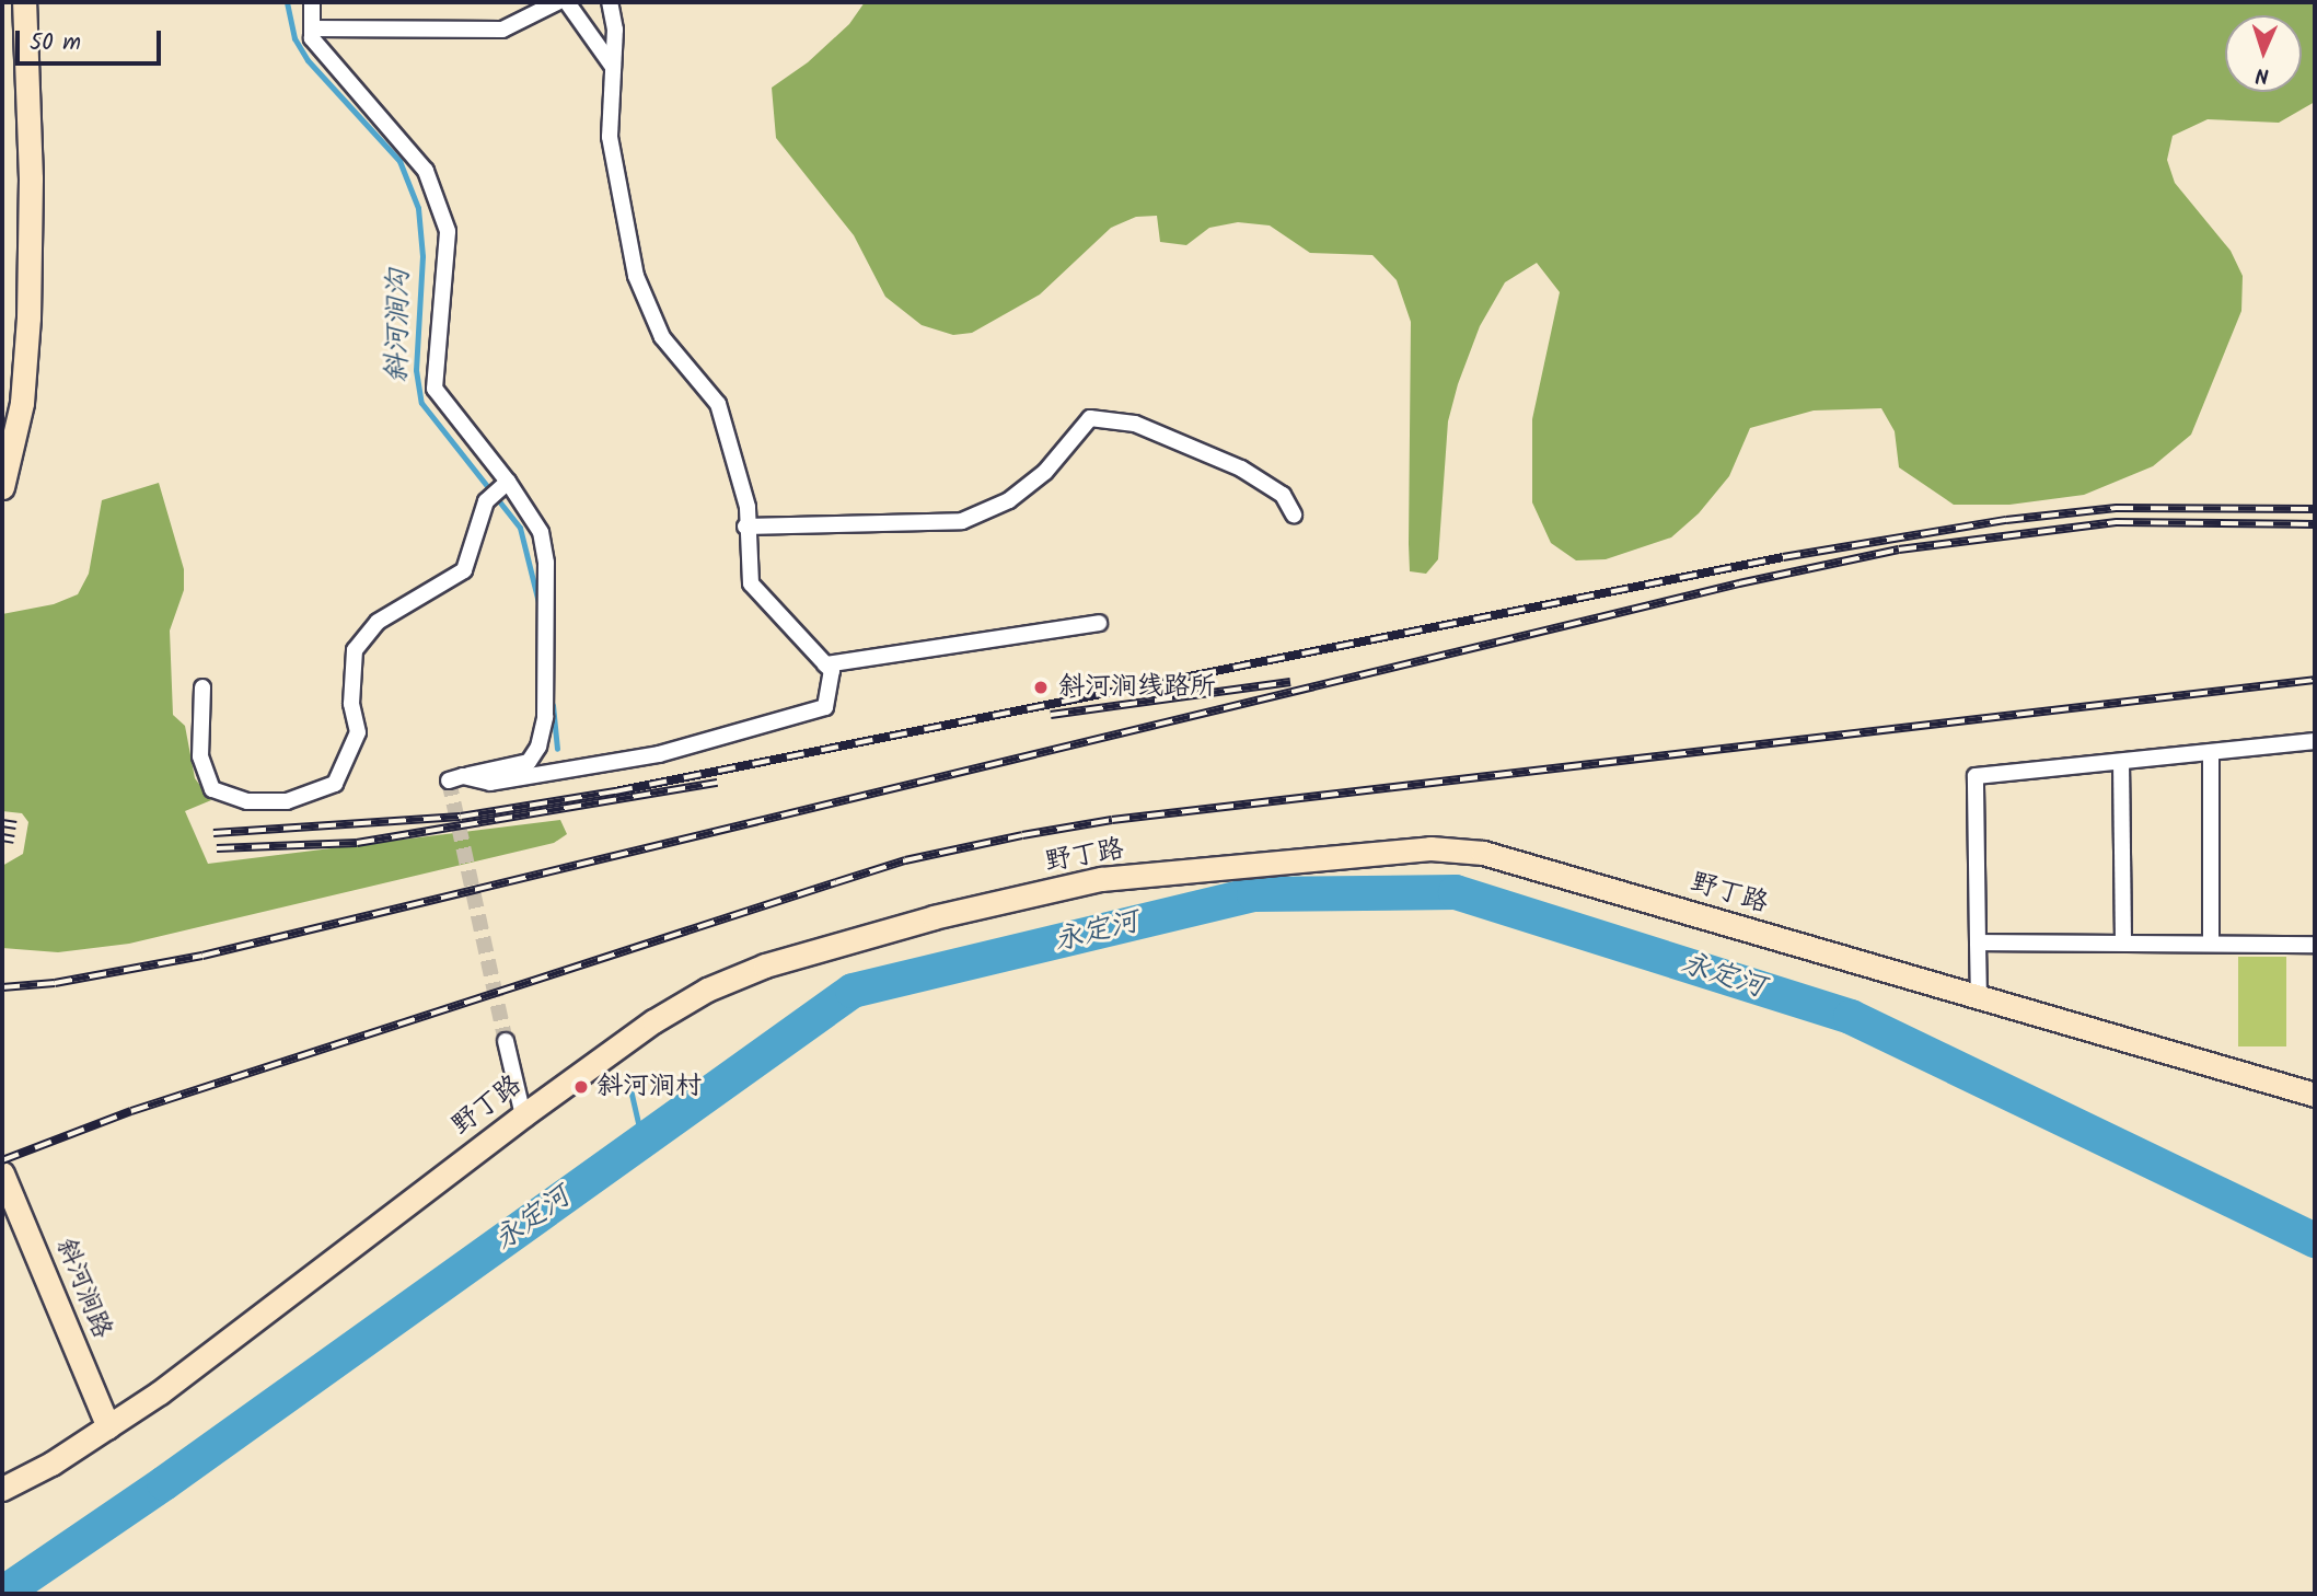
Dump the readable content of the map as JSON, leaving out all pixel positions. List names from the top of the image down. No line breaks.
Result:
{"streets":{"main road":["野丁路","斜河涧路"]},"crossings":[["野丁路","斜河涧路"]],"water":["斜河涧沟","永定河"],"places":["斜河涧线路所","斜河涧村"],"scale_bar":"50 m","north":"bottom"}
